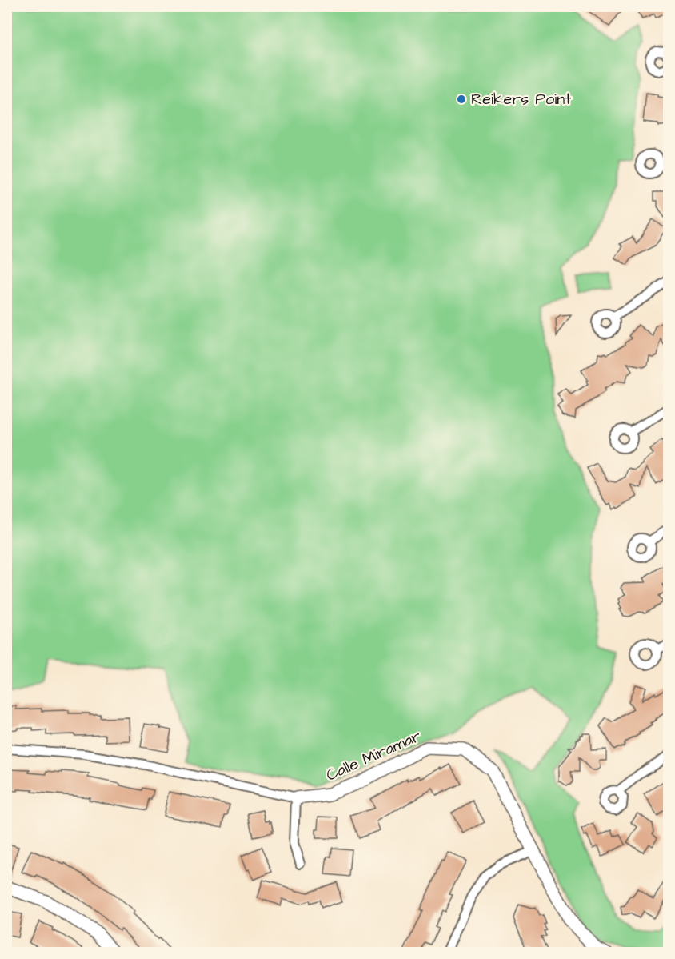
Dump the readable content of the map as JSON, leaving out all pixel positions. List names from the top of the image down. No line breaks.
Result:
{"streets":{"street":["Calle Miramar"]},"places":["Reikers Point"]}
